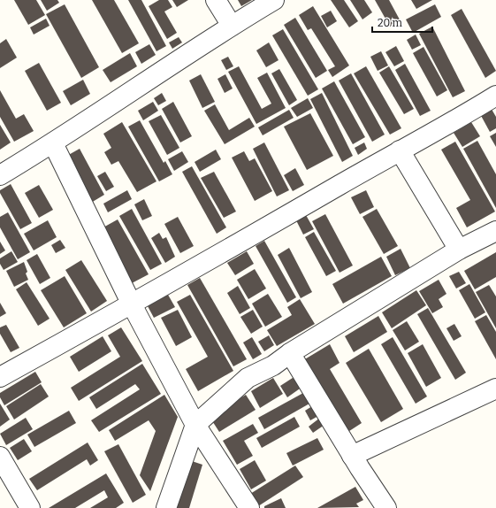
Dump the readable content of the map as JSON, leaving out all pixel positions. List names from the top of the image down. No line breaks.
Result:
{"scale_bar":"20 m"}
